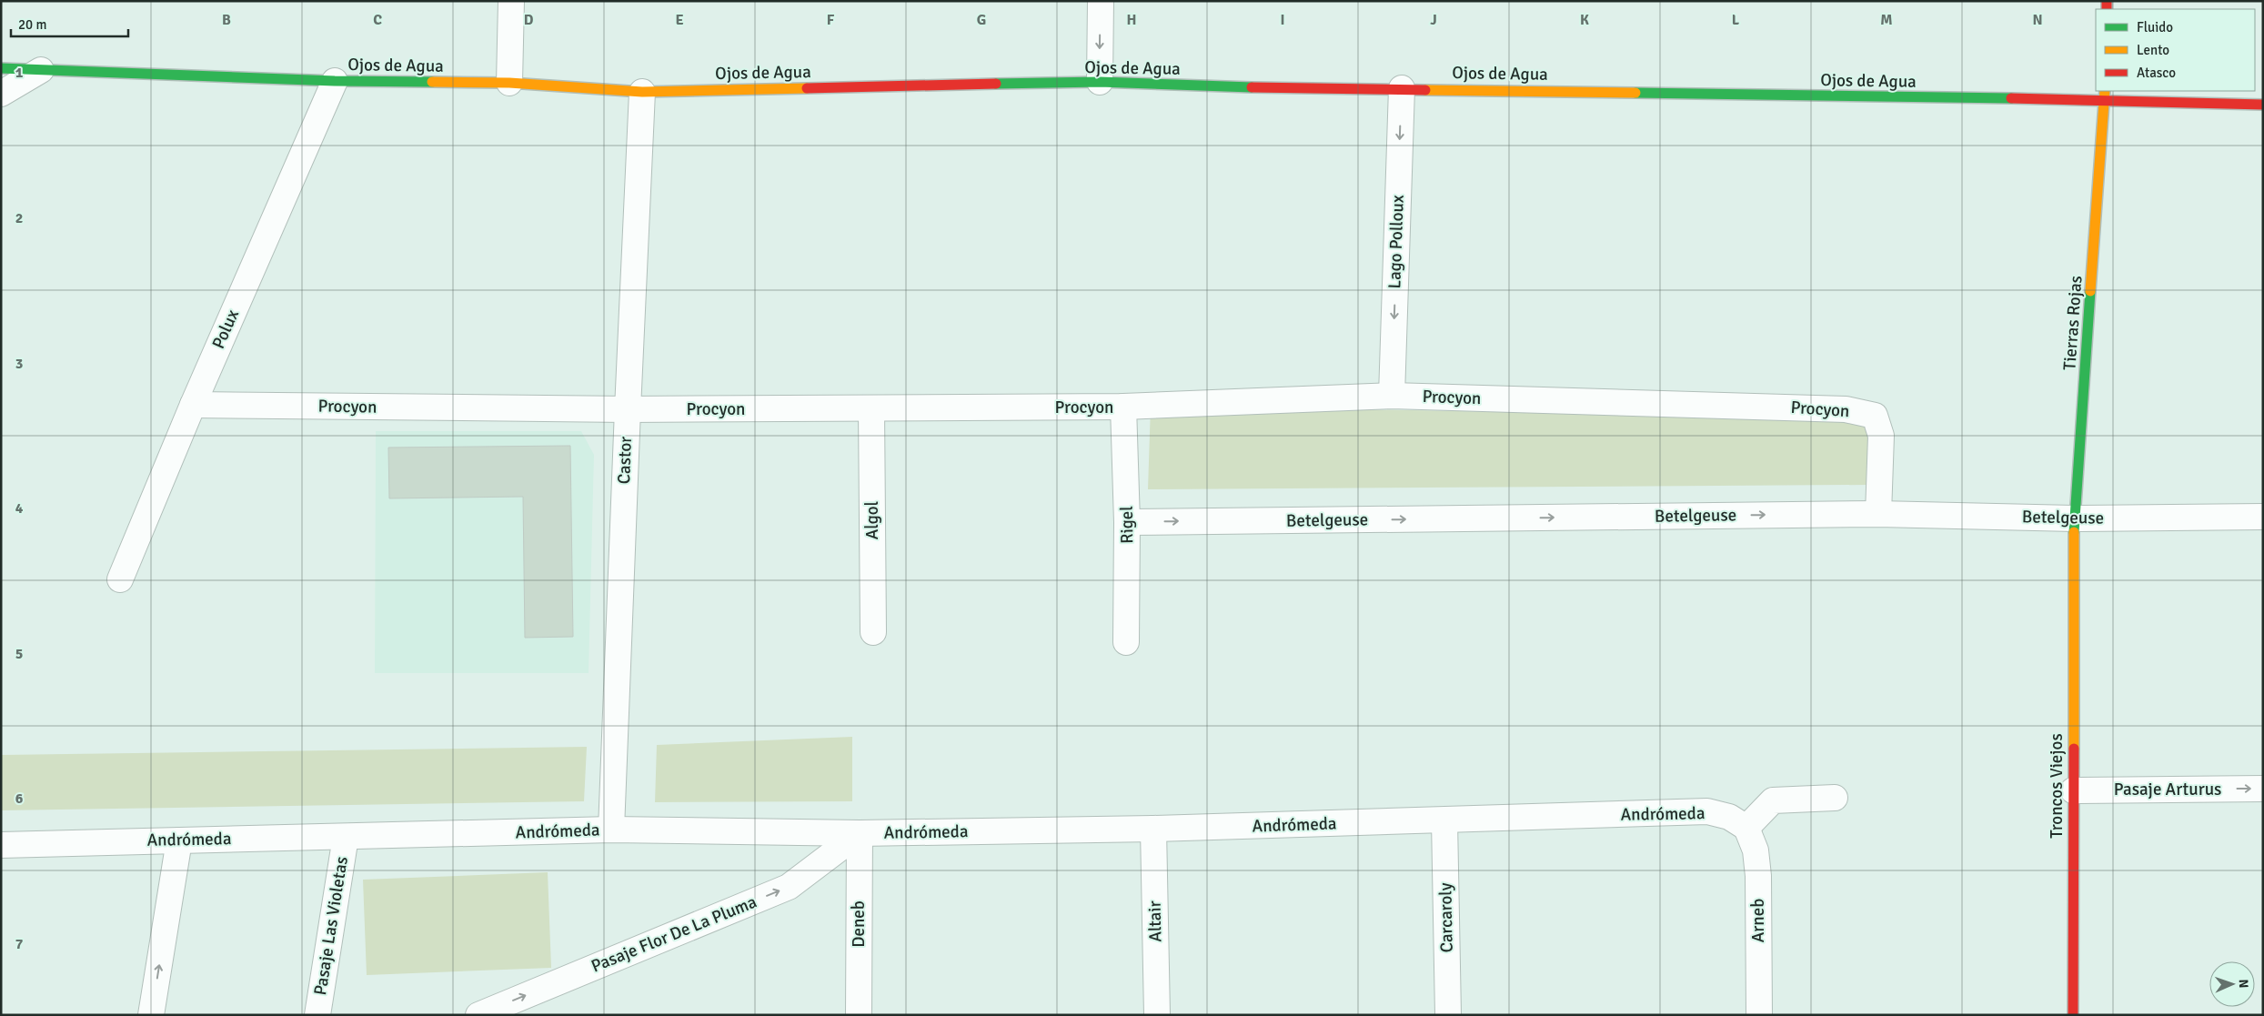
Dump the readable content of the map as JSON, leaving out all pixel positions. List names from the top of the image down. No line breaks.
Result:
{"streets":{"street":["Ojos de Agua","Lago Polloux","Tierras Rojas","Polux","Procyon","Castor","Betelgeuse","Algol","Rigel","Troncos Viejos","Pasaje Arturus","Andrómeda","Carcaroly","Arneb","Altair","Deneb","Pasaje Las Violetas","Pasaje Flor De La Pluma"]},"crossings":[["Ojos de Agua","Lago Polloux"],["Ojos de Agua","Tierras Rojas"],["Ojos de Agua","Polux"],["Ojos de Agua","Castor"],["Lago Polloux","Procyon"],["Tierras Rojas","Betelgeuse"],["Tierras Rojas","Troncos Viejos"],["Polux","Procyon"],["Procyon","Castor"],["Procyon","Betelgeuse"],["Procyon","Algol"],["Procyon","Rigel"],["Castor","Andrómeda"],["Betelgeuse","Rigel"],["Troncos Viejos","Pasaje Arturus"],["Andrómeda","Carcaroly"],["Andrómeda","Arneb"],["Andrómeda","Altair"],["Andrómeda","Deneb"],["Andrómeda","Pasaje Las Violetas"],["Andrómeda","Pasaje Flor De La Pluma"],["Deneb","Pasaje Flor De La Pluma"]],"one_way":["Lago Polloux","Betelgeuse","Pasaje Arturus","Pasaje Flor De La Pluma"],"legend":["Fluido","Lento","Atasco"],"scale_bar":"20 m","north":"right","grid":{"columns":["B","C","D","E","F","G","H","I","J","K","L","M","N"],"rows":["1","2","3","4","5","6","7"]}}
